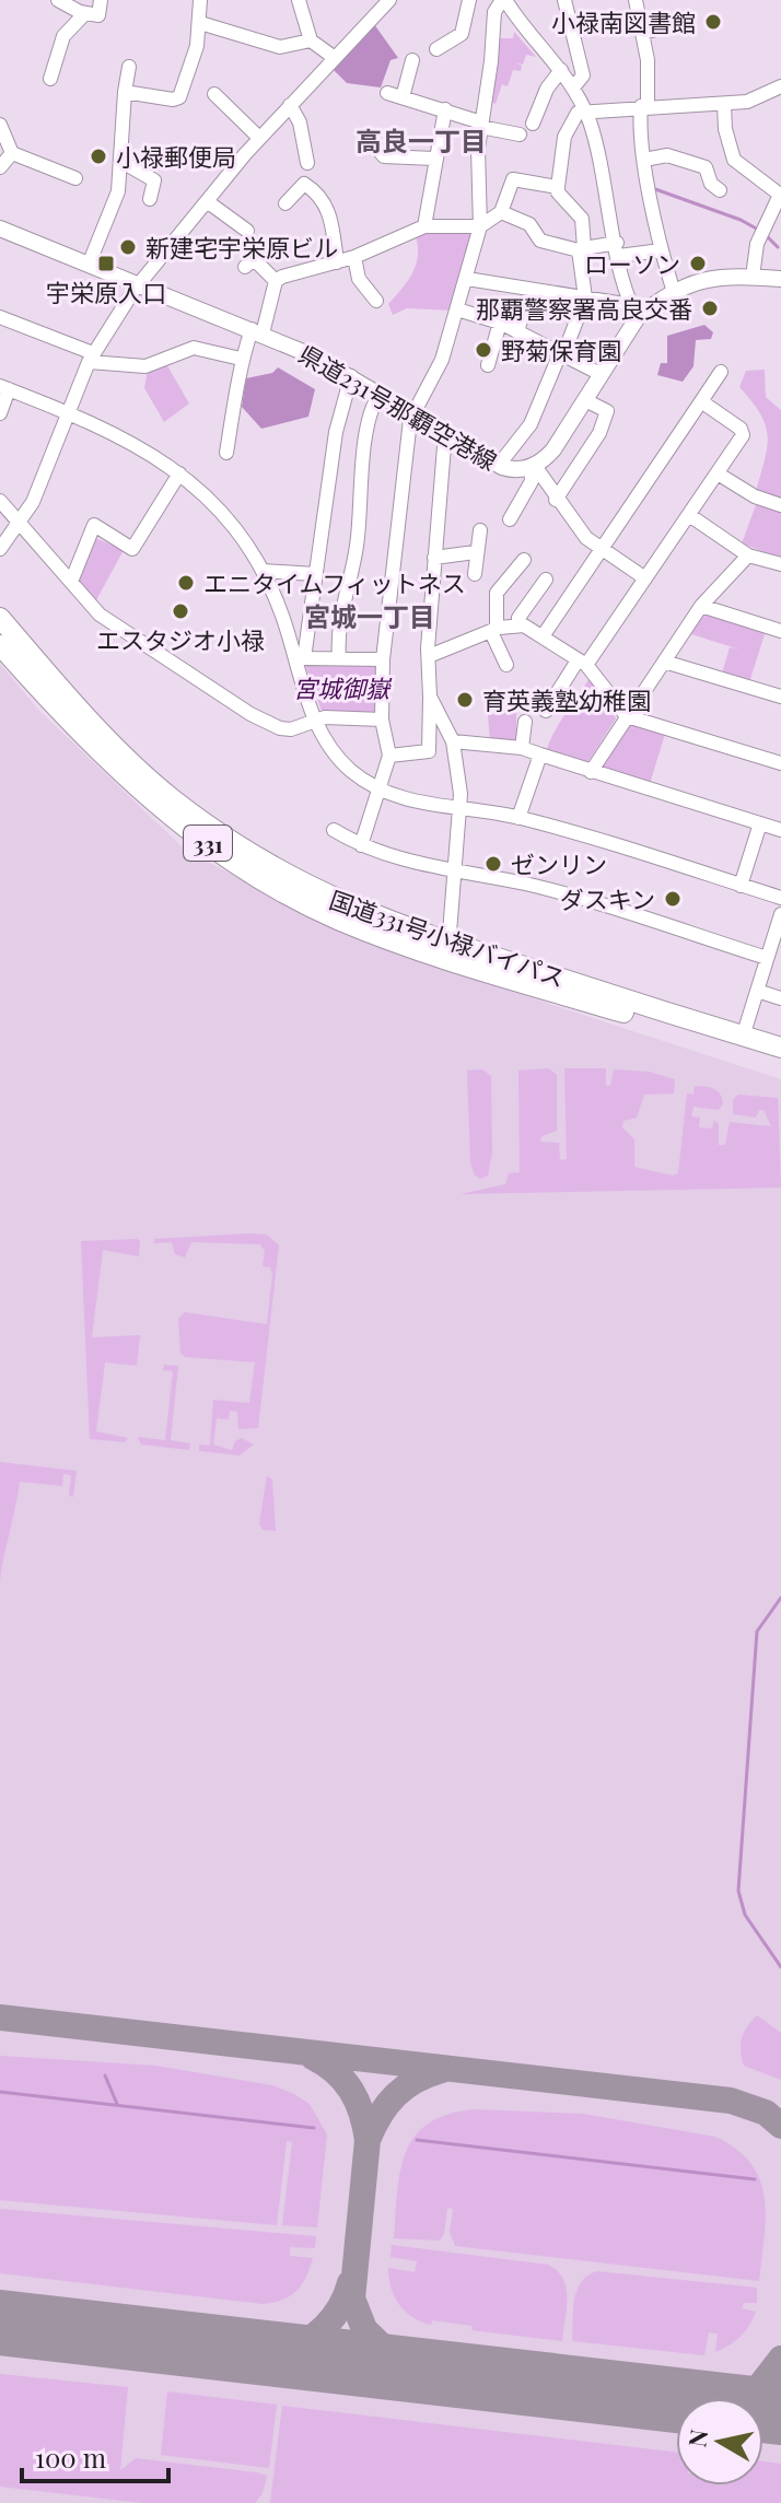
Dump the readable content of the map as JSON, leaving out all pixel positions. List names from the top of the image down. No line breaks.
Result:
{"streets":{"highway":["331","国道331号小禄バイパス"],"main road":["県道231号那覇空港線"]},"districts":["高良一丁目","宮城一丁目"],"parks":["宮城御嶽"],"places":{"other":["小禄南図書館","小禄郵便局","新建宅宇栄原ビル","ローソン","那覇警察署高良交番","野菊保育園","エニタイムフィットネス","エスタジオ小禄","育英義塾幼稚園","ゼンリン","ダスキン"],"transit":["宇栄原入口"]},"scale_bar":"100 m","north":"left"}
